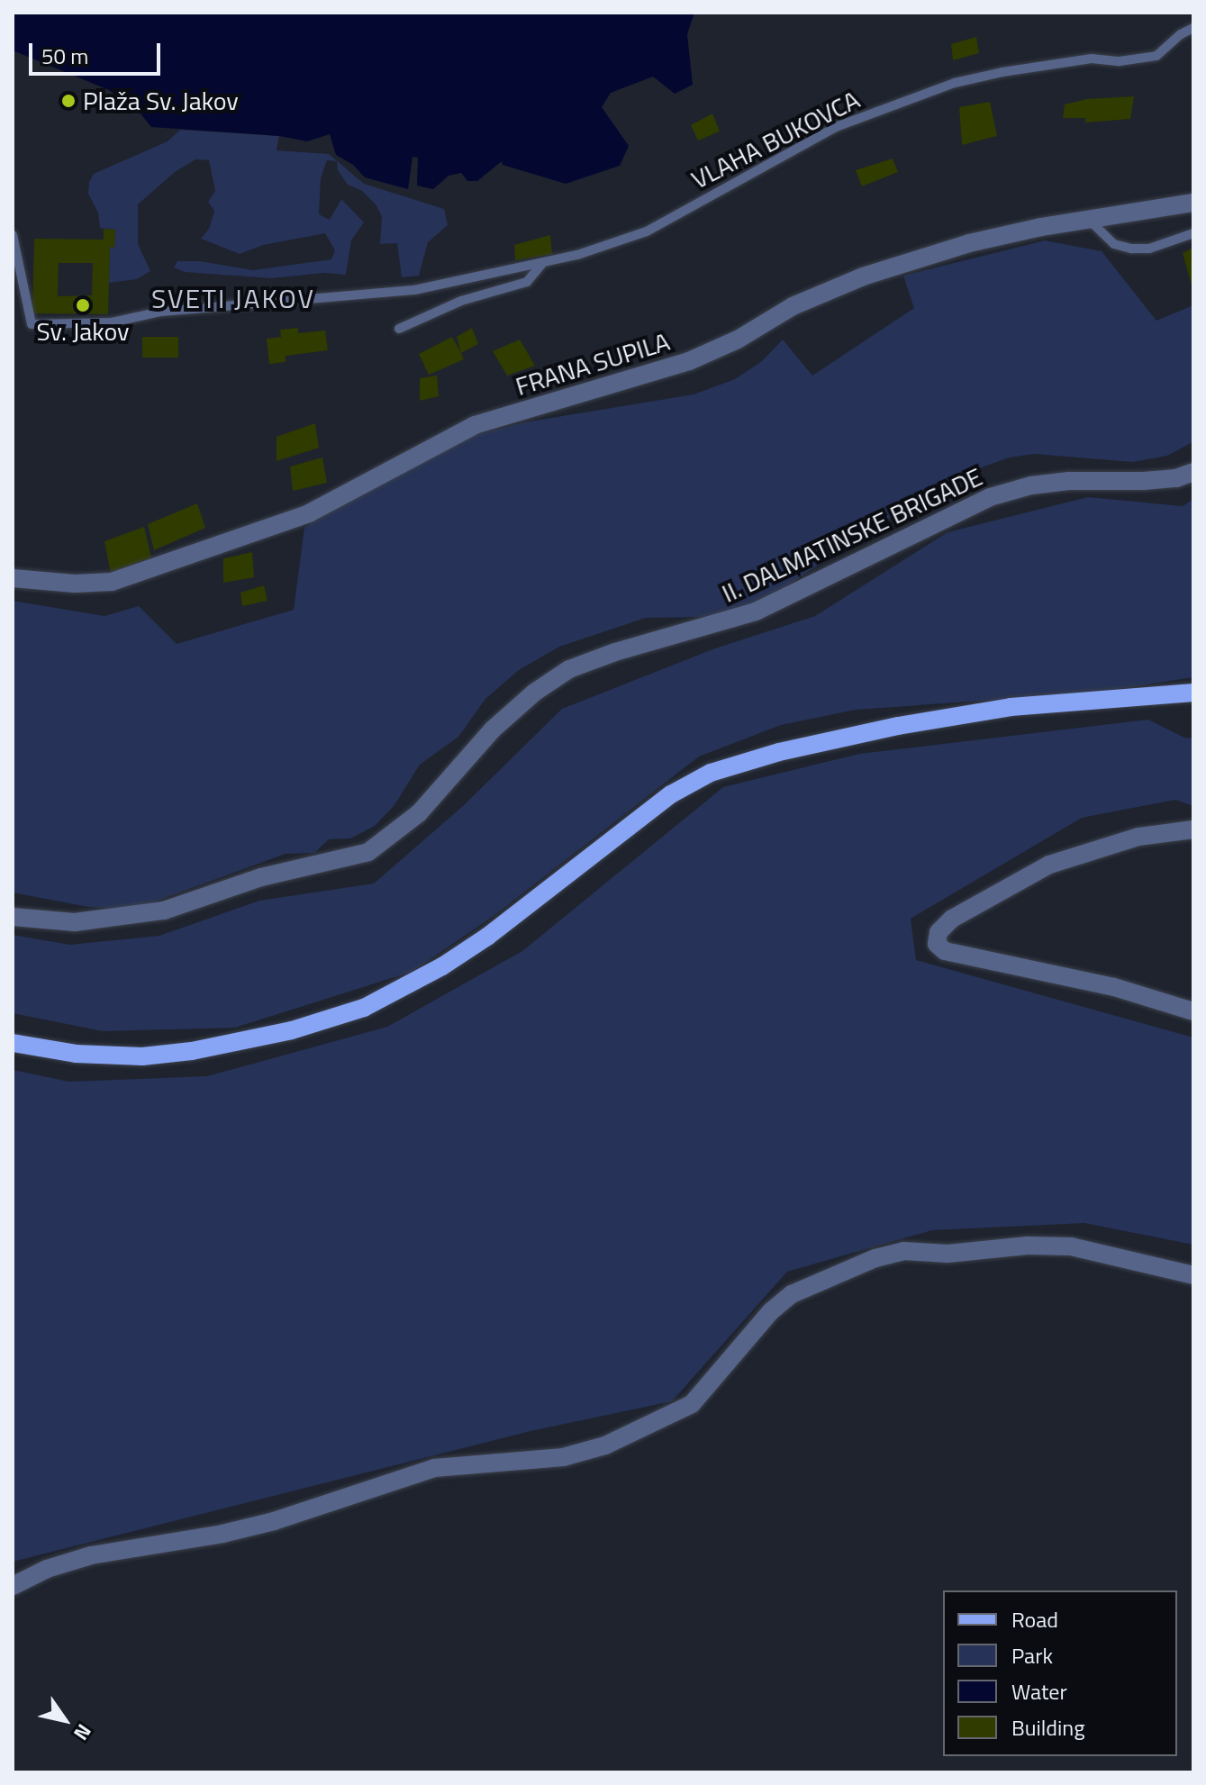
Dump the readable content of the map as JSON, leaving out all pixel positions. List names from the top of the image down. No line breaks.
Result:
{"streets":{"street":["FRANA SUPILA","II. DALMATINSKE BRIGADE"],"lane":["VLAHA BUKOVCA"]},"districts":["SVETI JAKOV"],"places":["Plaža Sv. Jakov","Sv. Jakov"],"legend":["Road","Park","Water","Building"],"scale_bar":"50 m","north":"bottom right"}
